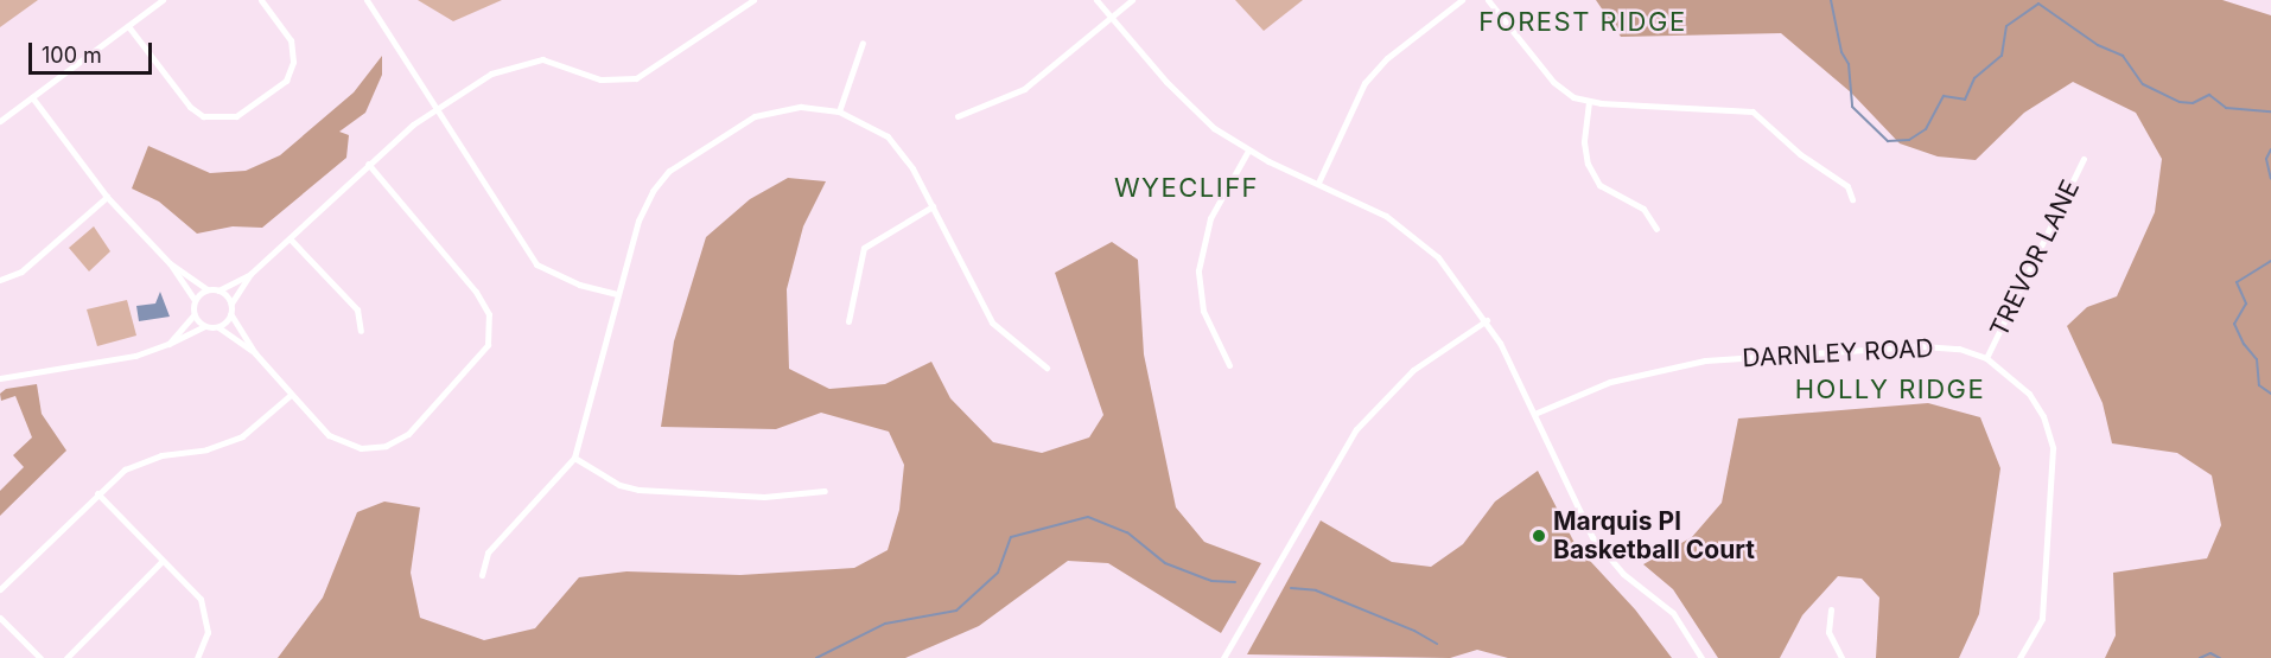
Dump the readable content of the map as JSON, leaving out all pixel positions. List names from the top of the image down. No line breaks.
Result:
{"streets":{"street":["TREVOR LANE","DARNLEY ROAD"]},"crossings":[["TREVOR LANE","DARNLEY ROAD"]],"districts":["FOREST RIDGE","WYECLIFF","HOLLY RIDGE"],"places":["Marquis Pl Basketball Court"],"scale_bar":"100 m"}
